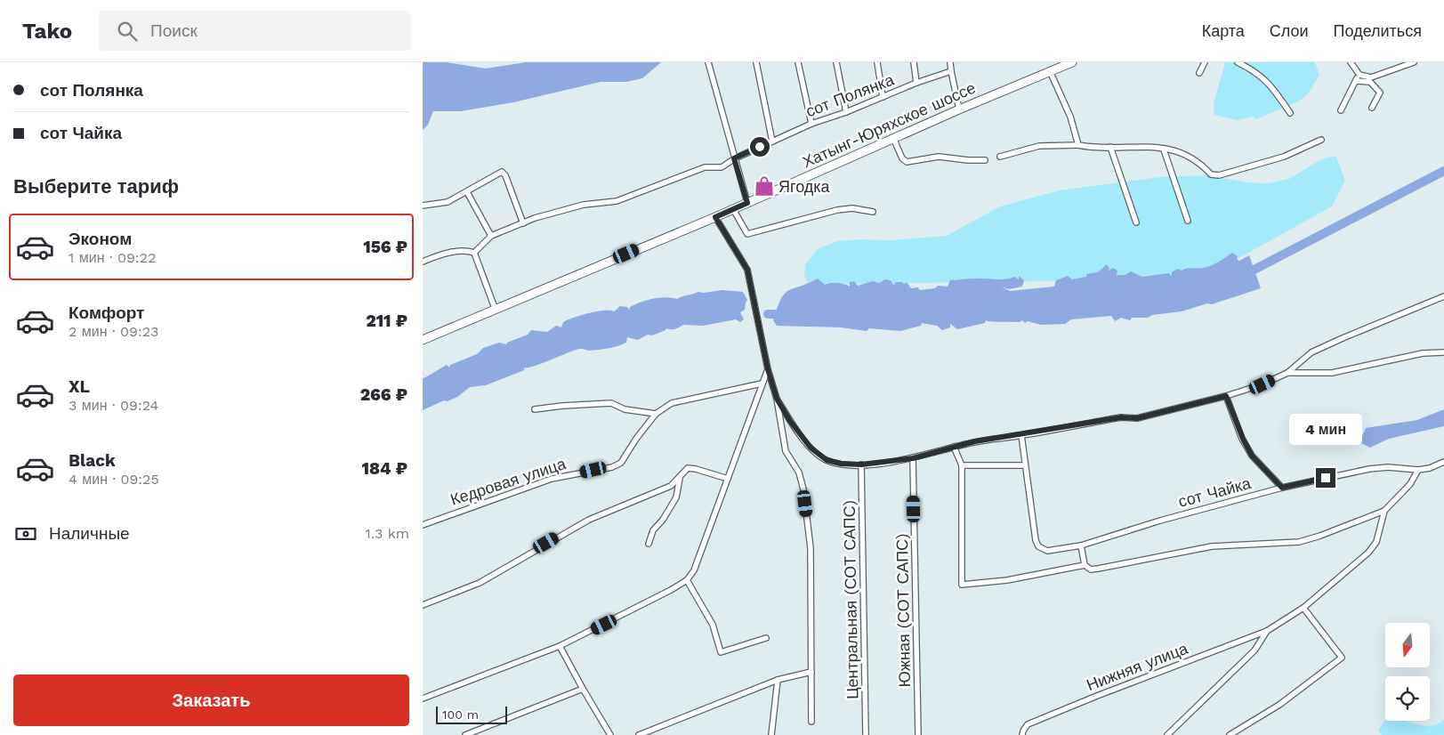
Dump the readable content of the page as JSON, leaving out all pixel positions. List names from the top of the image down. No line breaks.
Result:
{"streets":{"main road":["Хатынг-Юряхское шоссе"],"street":["сот Полянка","Кедровая улица","сот Чайка","Центральная (СОТ САПС)","Южная (СОТ САПС)","Нижняя улица"]},"places":{"shop":["Ягодка"]},"scale_bar":"100 m","north":"bottom","page":{"header":"Tako","search":"Поиск","nav":["Карта","Слои","Поделиться"],"banner":["сот Полянка","сот Чайка"],"heading":"Выберите тариф","list":[{"name":"Эконом","note":"1 мин · 09:22","value":"156 ₽"},{"name":"Комфорт","note":"2 мин · 09:23","value":"211 ₽"},{"name":"XL","note":"3 мин · 09:24","value":"266 ₽"},{"name":"Black","note":"4 мин · 09:25","value":"184 ₽"}],"bubble":"4 мин","pay":["Наличные","1.3 km"],"buttons":"Заказать","scale":"100 m"}}
